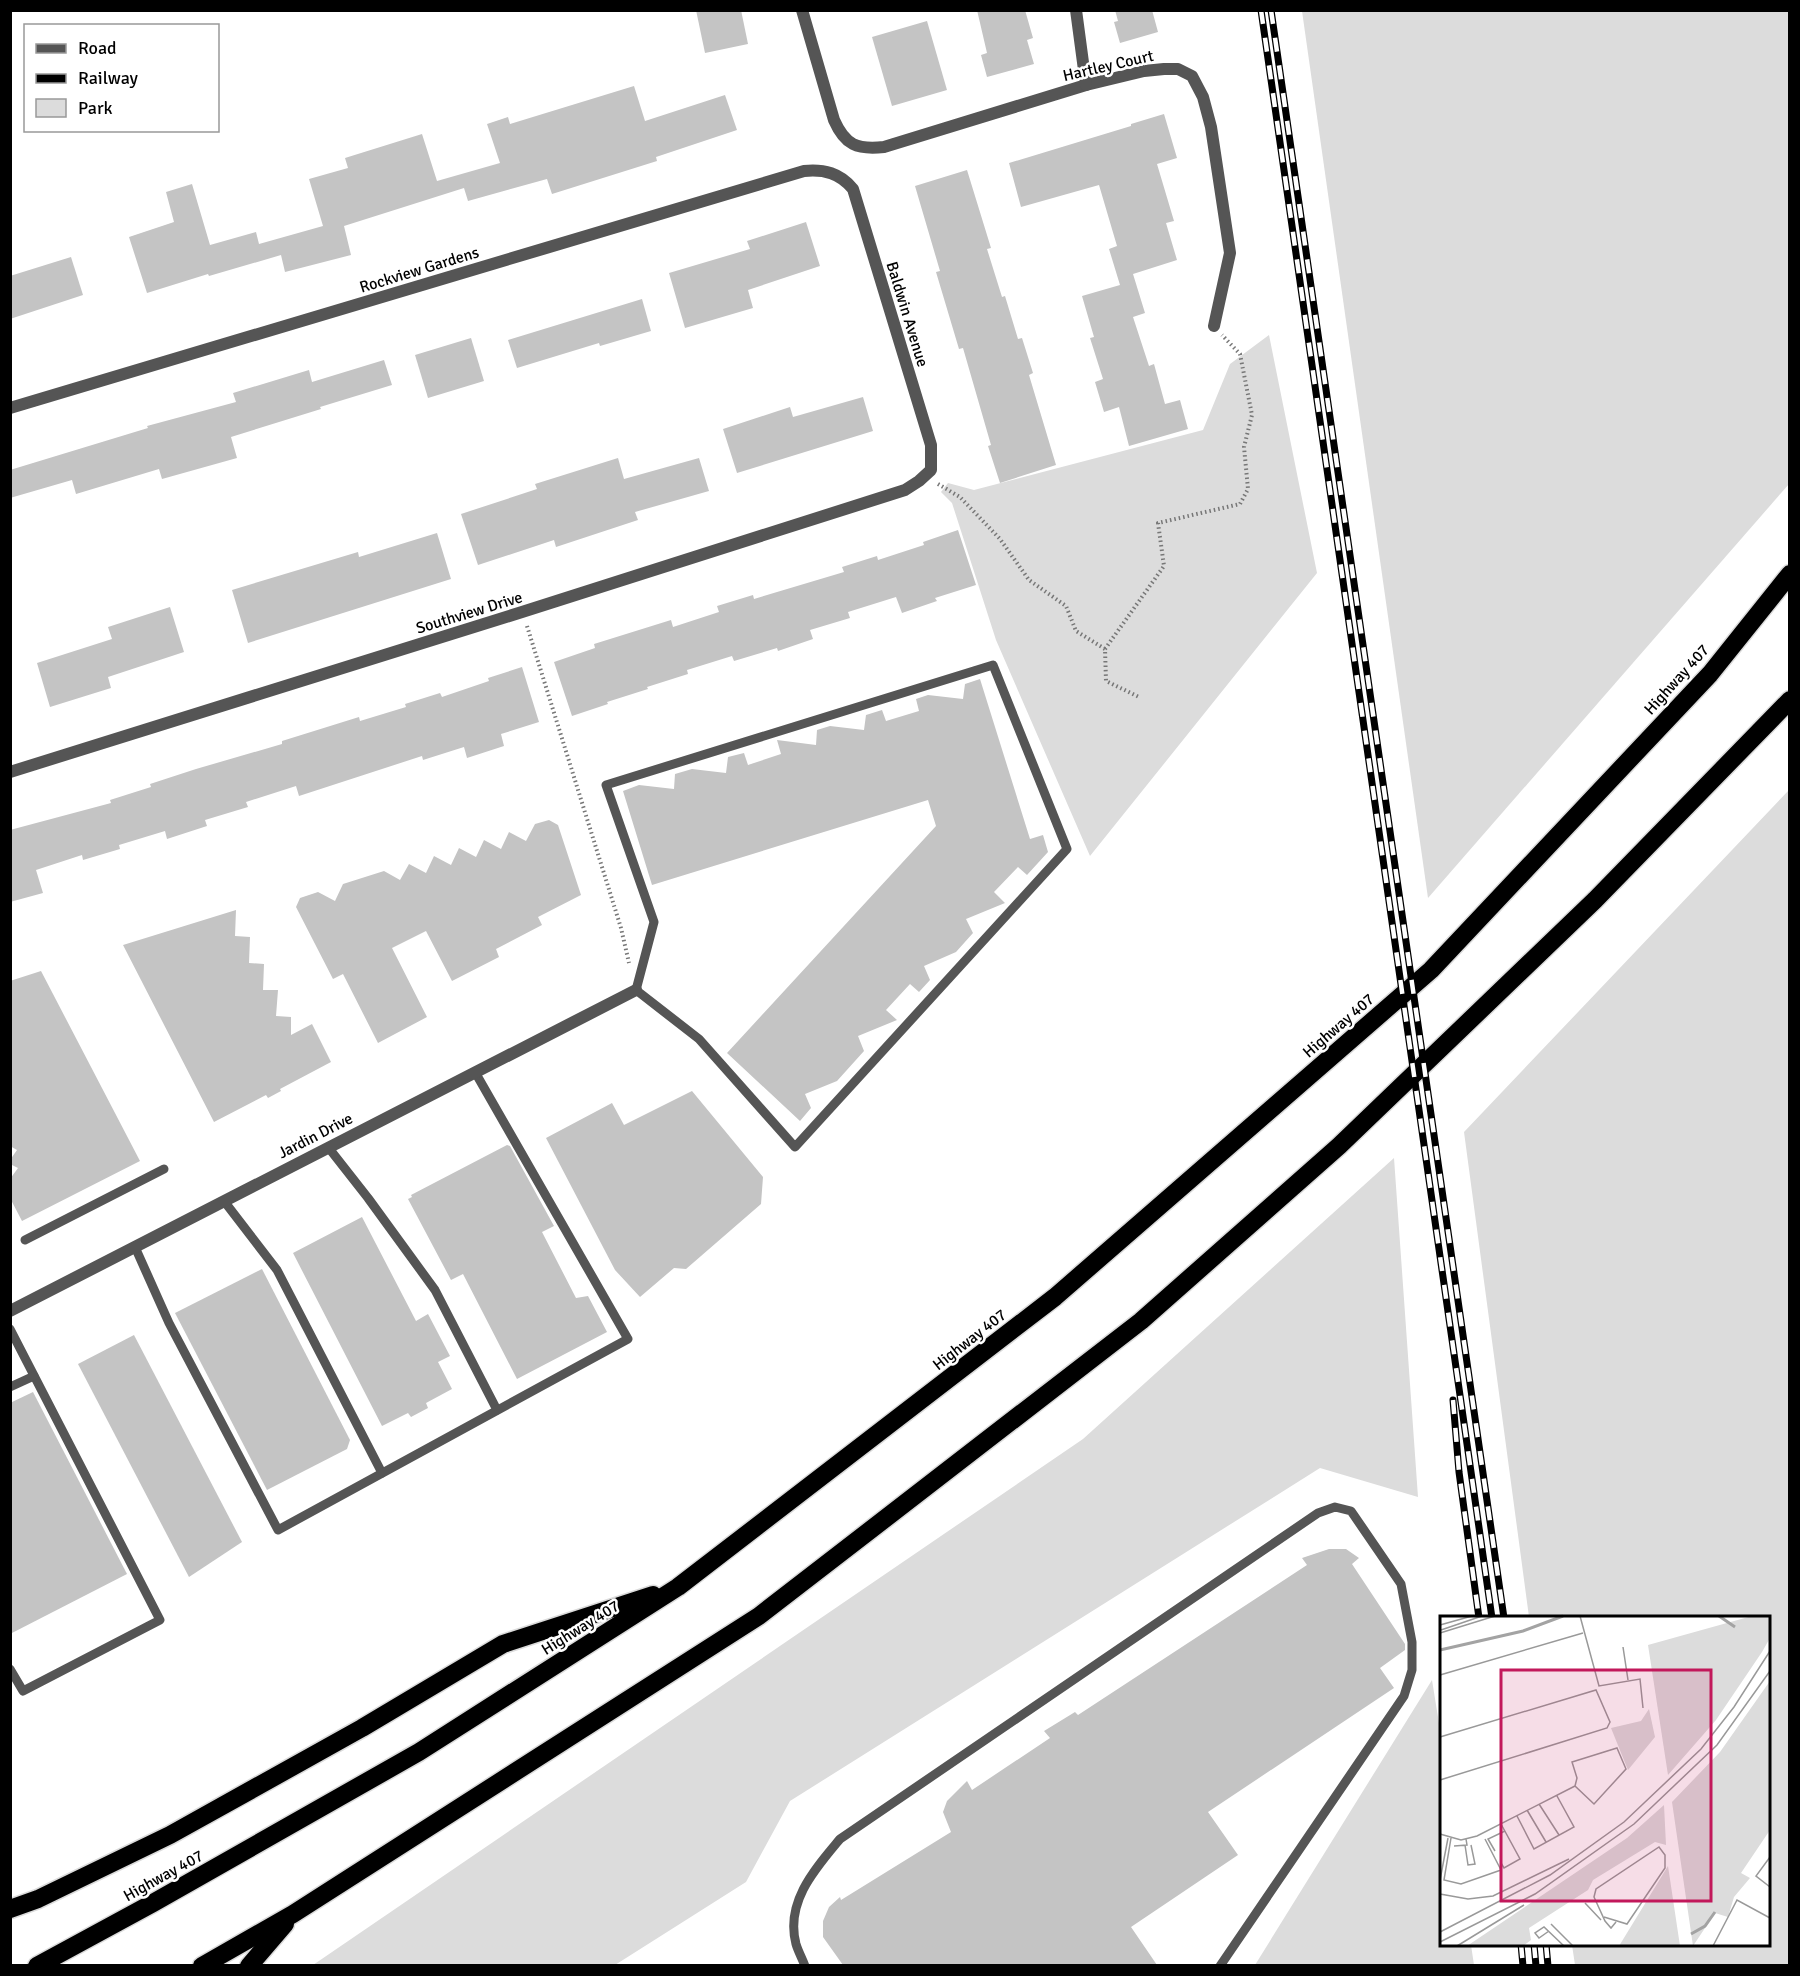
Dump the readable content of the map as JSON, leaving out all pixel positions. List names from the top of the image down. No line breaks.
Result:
{"streets":{"highway":["Highway 407"],"street":["Hartley Court","Rockview Gardens","Baldwin Avenue","Southview Drive","Jardin Drive"]},"crossings":[["Rockview Gardens","Baldwin Avenue"],["Baldwin Avenue","Southview Drive"]],"legend":["Road","Railway","Park"]}
